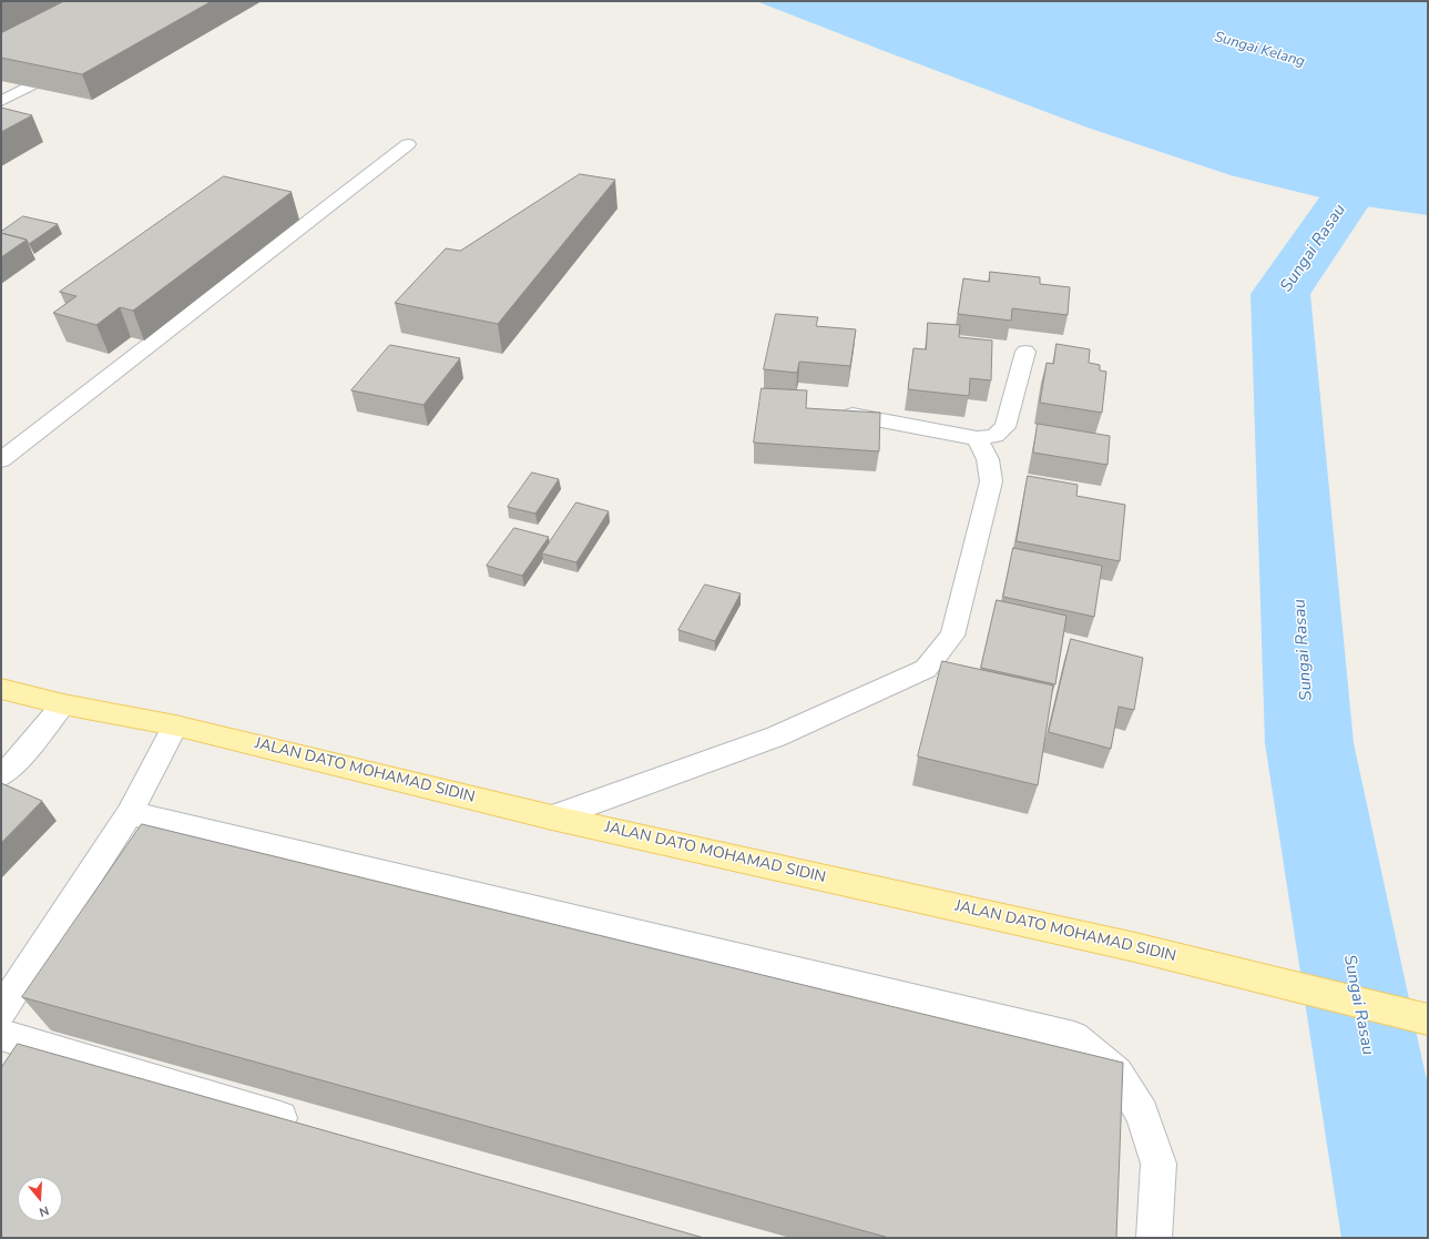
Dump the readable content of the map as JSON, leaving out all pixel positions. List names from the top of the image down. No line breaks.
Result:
{"streets":{"main road":["JALAN DATO MOHAMAD SIDIN"]},"water":["Sungai Kelang","Sungai Rasau"],"north":"bottom"}
